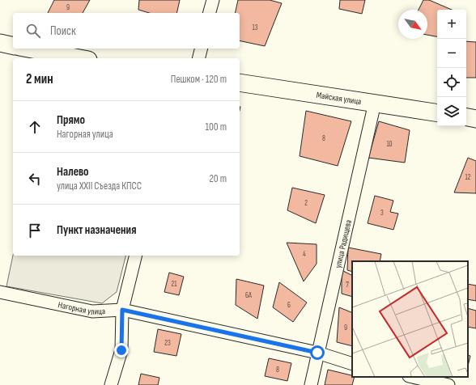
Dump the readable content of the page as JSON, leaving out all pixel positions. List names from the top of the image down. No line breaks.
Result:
{"streets":{"street":["Майская улица","улица Радищева","Нагорная улица"]},"crossings":[["Майская улица","улица Радищева"],["улица Радищева","Нагорная улица"]],"house_numbers":["9","13","8","10","12","2","3","4","21","7","6А","6","9","23","8"],"north":"bottom right","page":{"map_buttons":["+","−"],"search":"Поиск","heading":["2 мин","Пешком · 120 m"],"list":[["Прямо","Нагорная улица","100 m"],["Налево","улица XXII Съезда КПСС","20 m"],"Пункт назначения"]}}
